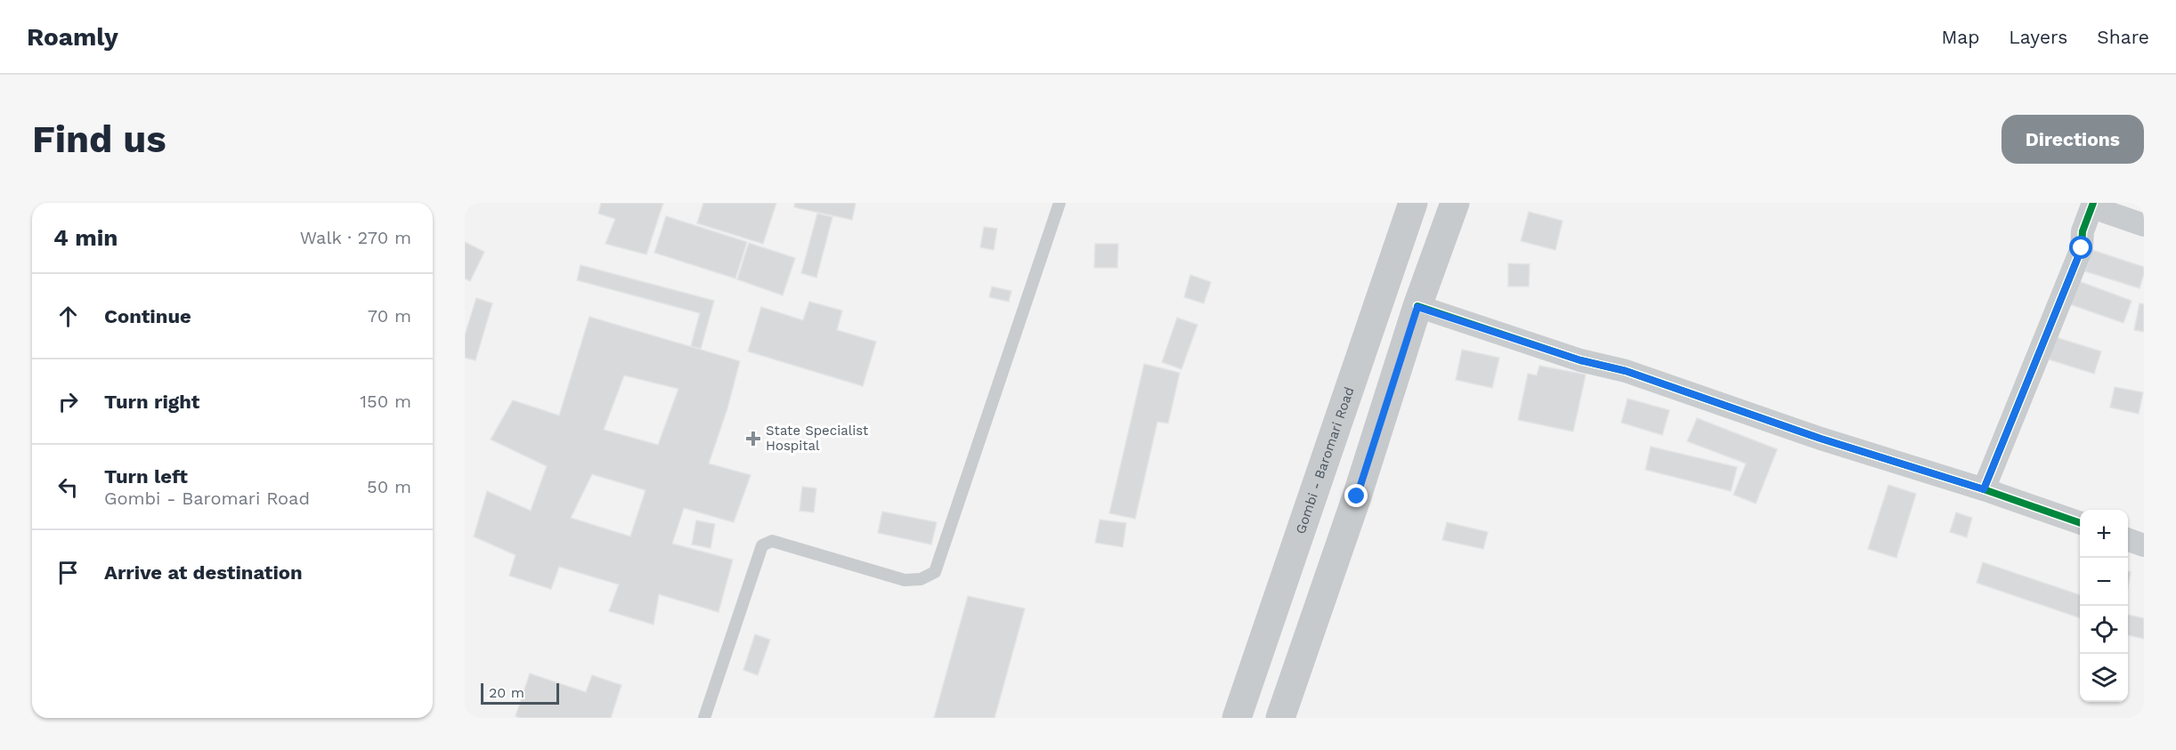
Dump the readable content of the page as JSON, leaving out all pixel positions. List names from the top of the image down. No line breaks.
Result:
{"streets":{"main road":["Gombi - Baromari Road"]},"places":{"health":["State Specialist Hospital"]},"scale_bar":"20 m","page":{"header":"Roamly","nav":["Map","Layers","Share"],"buttons":"Directions","title":"Find us","heading":["4 min","Walk · 270 m"],"list":[["Continue","70 m"],["Turn right","150 m"],["Turn left","Gombi - Baromari Road","50 m"],"Arrive at destination"],"map_buttons":["+","−"],"scale":"20 m"}}
